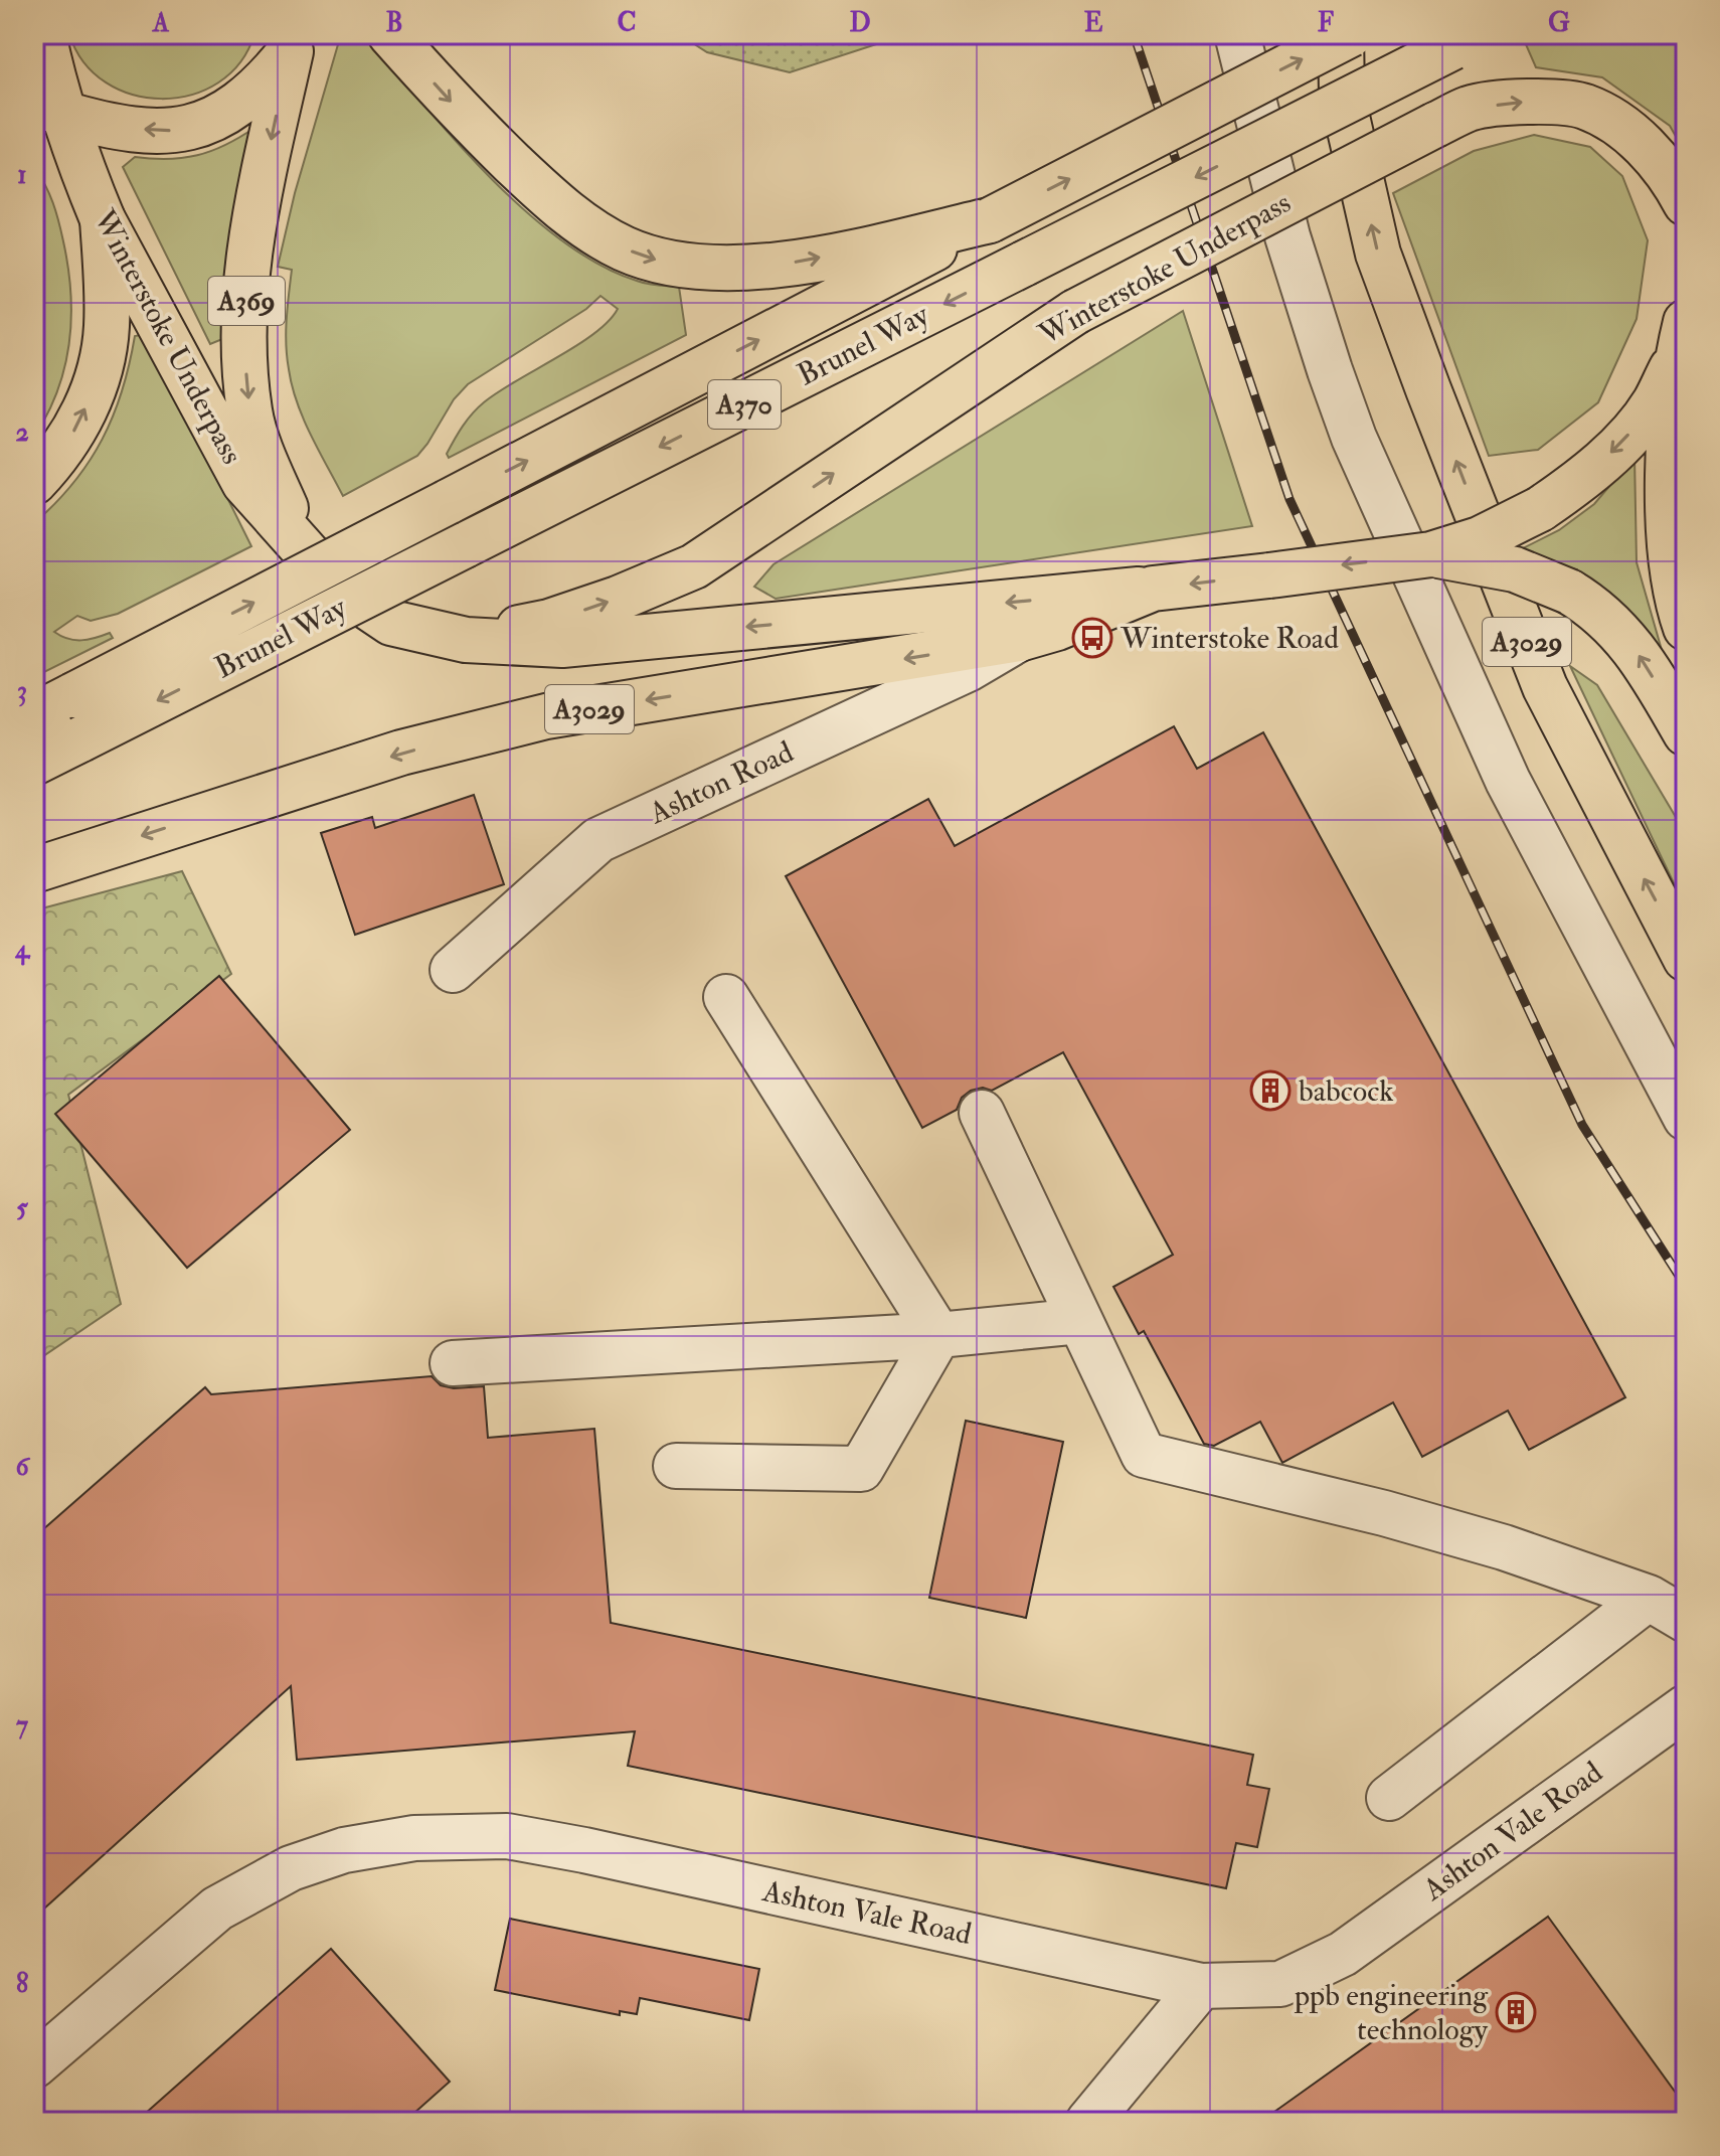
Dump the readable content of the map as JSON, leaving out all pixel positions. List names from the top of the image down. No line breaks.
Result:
{"streets":{"main road":["Winterstoke Underpass","A369","Brunel Way","A370","A3029"],"street":["Ashton Road","Ashton Vale Road"]},"crossings":[["Winterstoke Underpass","A369"],["Winterstoke Underpass","A3029"],["A3029","Ashton Road"]],"places":{"bus stop":["Winterstoke Road"],"building":["babcock","ppb engineering technology"]},"grid":{"columns":["A","B","C","D","E","F","G"],"rows":["1","2","3","4","5","6","7","8"]}}
